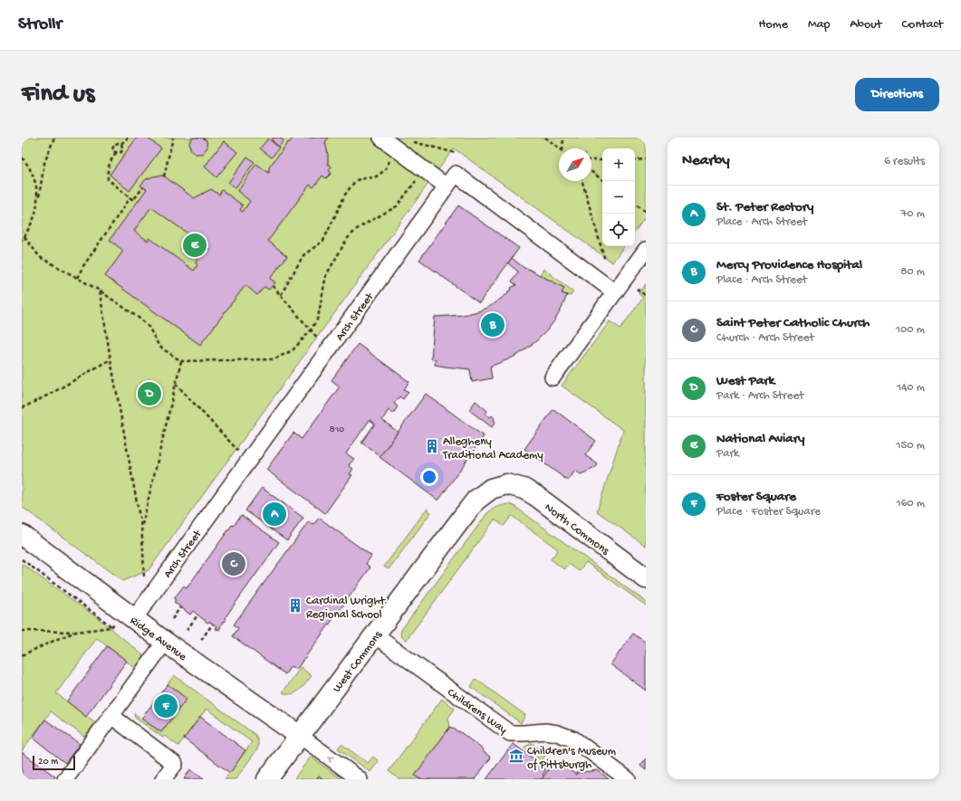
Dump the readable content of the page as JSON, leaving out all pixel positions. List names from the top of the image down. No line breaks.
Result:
{"streets":{"main road":["North Commons","Ridge Avenue","West Commons"],"street":["Arch Street","Childrens Way"]},"crossings":[["Arch Street","Ridge Avenue"],["North Commons","West Commons"],["Ridge Avenue","West Commons"],["West Commons","Childrens Way"]],"places":{"building":["Allegheny Traditional Academy","Cardinal Wright Regional School"],"museum":["Children's Museum of Pittsburgh"]},"house_numbers":["810"],"scale_bar":"20 m","north":"top right","page":{"header":"Strollr","nav":["Home","Map","About","Contact"],"buttons":"Directions","title":"Find us","heading":["Nearby","6 results"],"map_buttons":["+","−"],"list":[{"mark":"A","name":"St. Peter Rectory","note":"Place · Arch Street","value":"70 m"},{"mark":"B","name":"Mercy Providence Hospital","note":"Place · Arch Street","value":"80 m"},{"mark":"C","name":"Saint Peter Catholic Church","note":"Church · Arch Street","value":"100 m"},{"mark":"D","name":"West Park","note":"Park · Arch Street","value":"140 m"},{"mark":"E","name":"National Aviary","note":"Park","value":"150 m"},{"mark":"F","name":"Foster Square","note":"Place · Foster Square","value":"160 m"}],"pins":["E","B","D","A","C","F"],"scale":"20 m"}}
